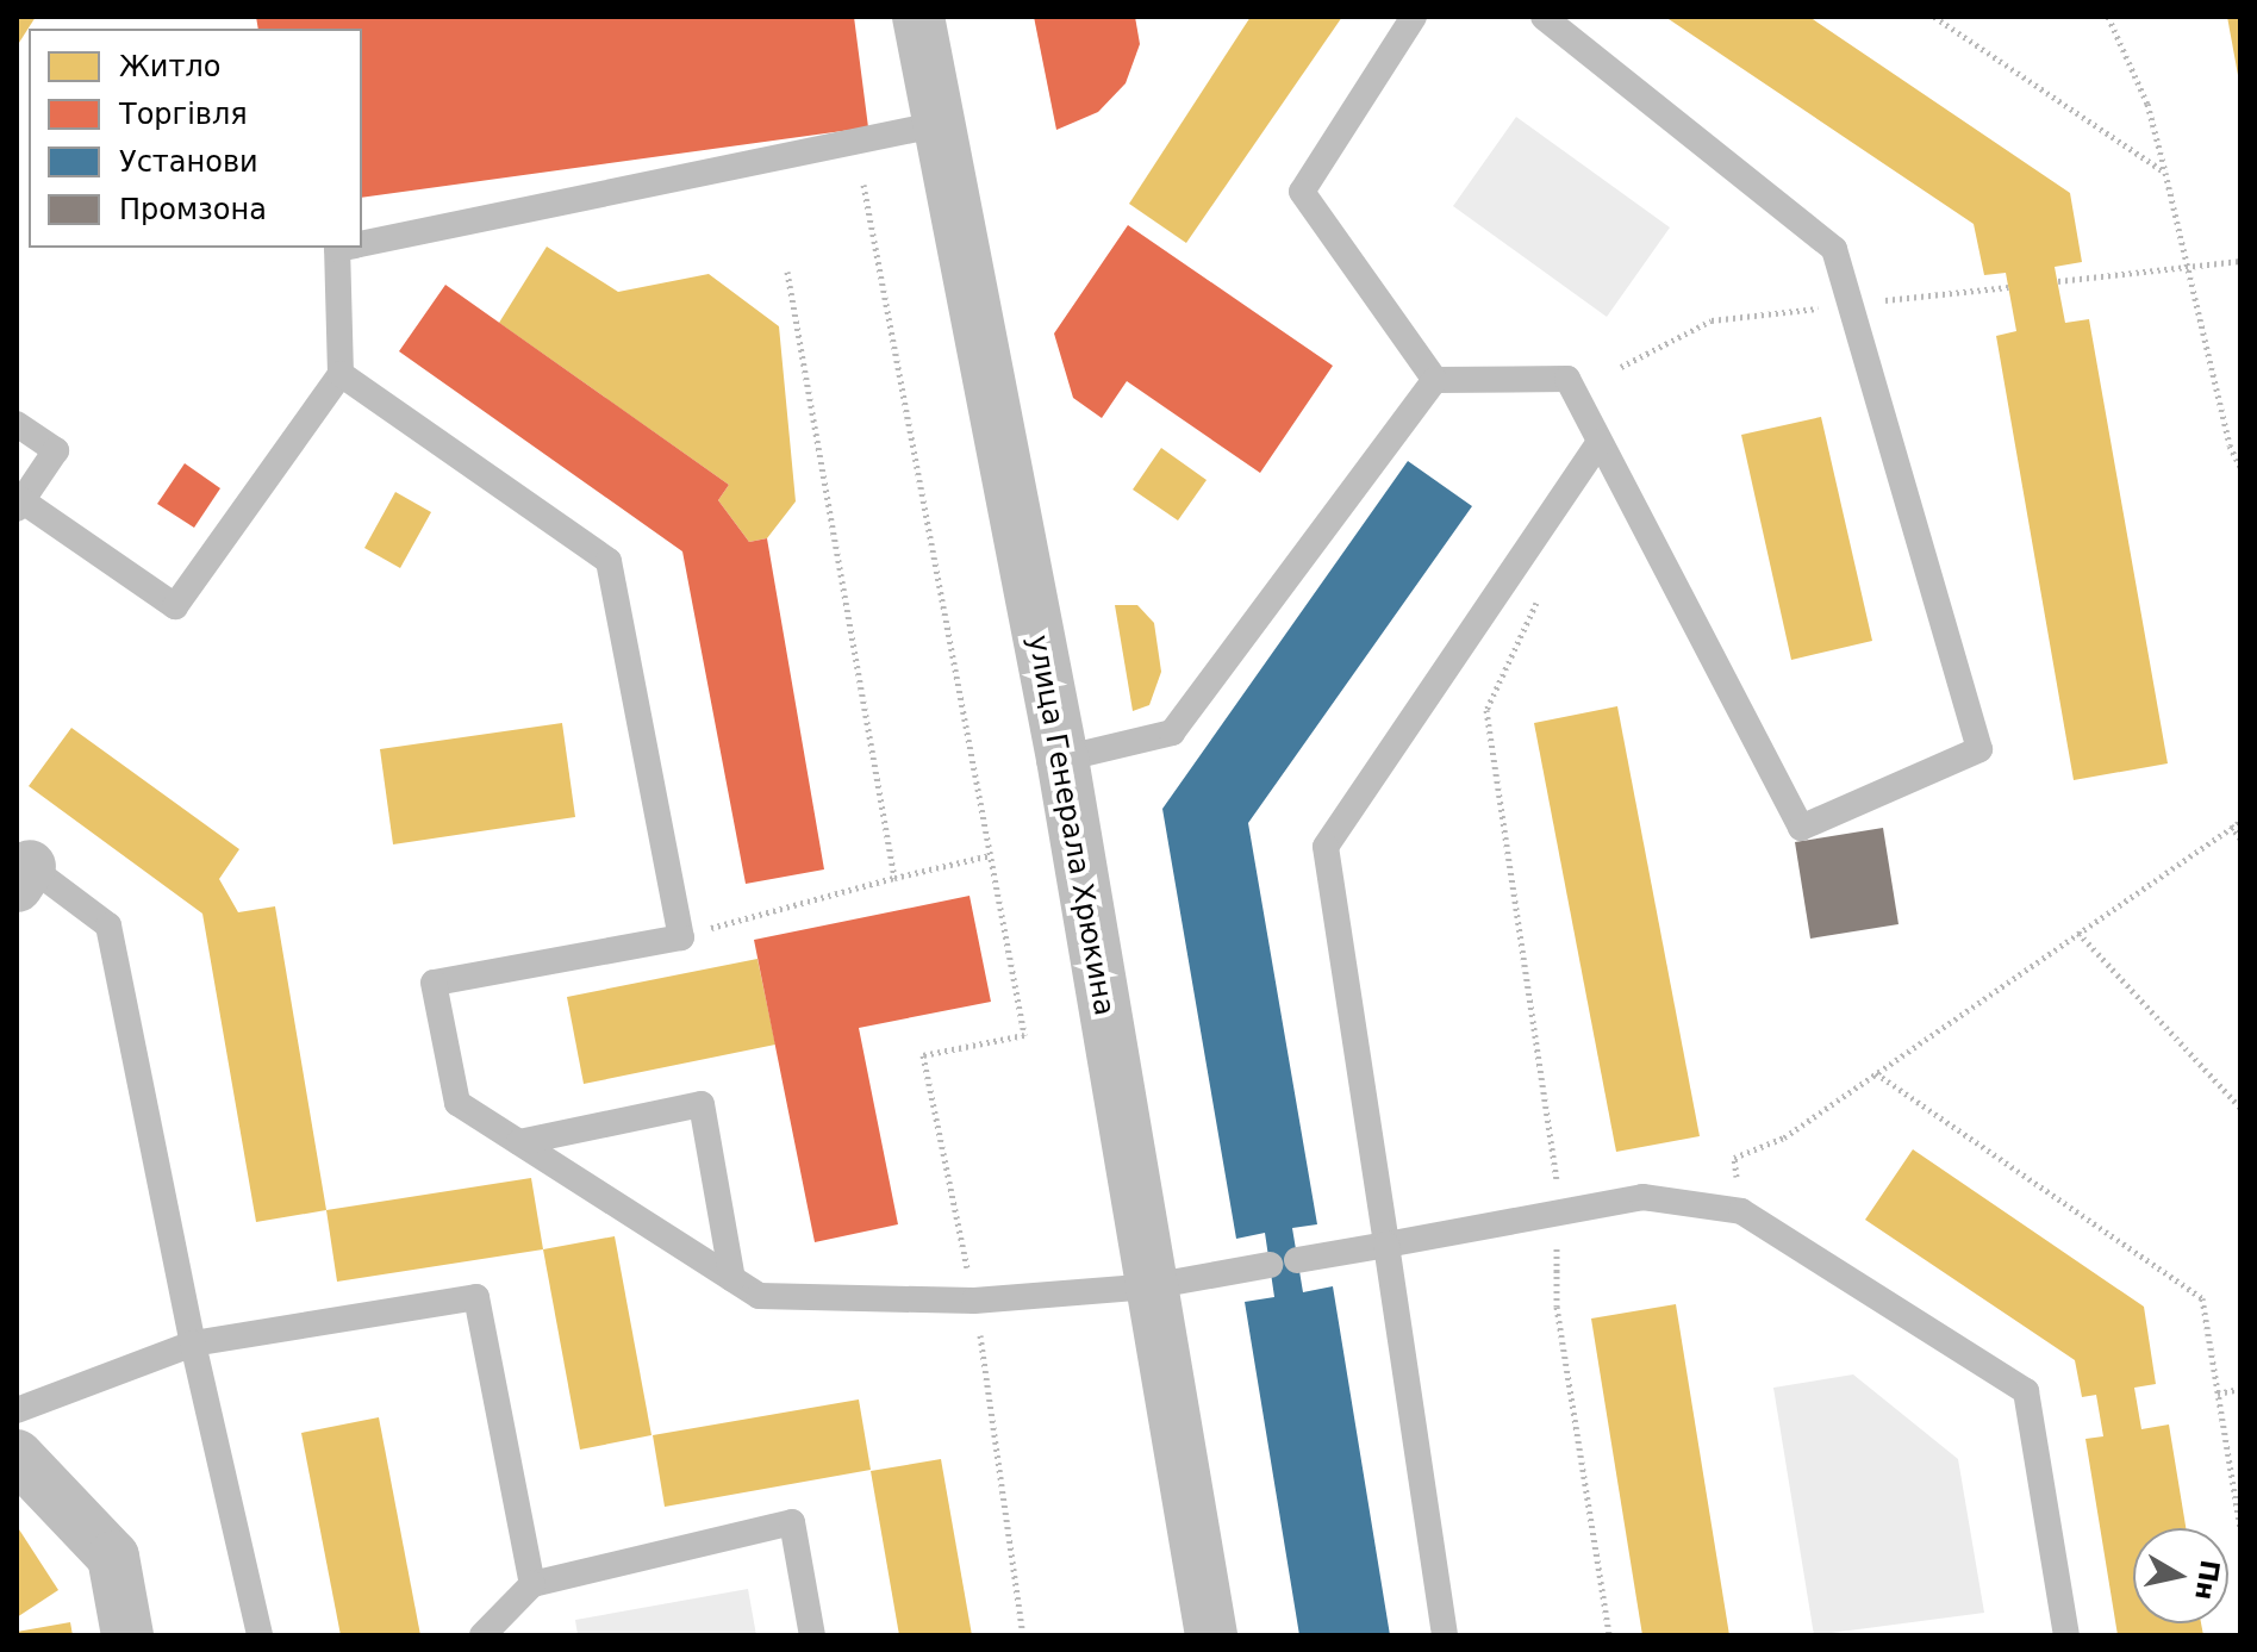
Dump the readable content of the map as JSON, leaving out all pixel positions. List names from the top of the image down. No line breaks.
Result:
{"streets":{"street":["улица Генерала Хрюкина"]},"legend":["Житло","Торгівля","Установи","Промзона"],"north":"right"}
